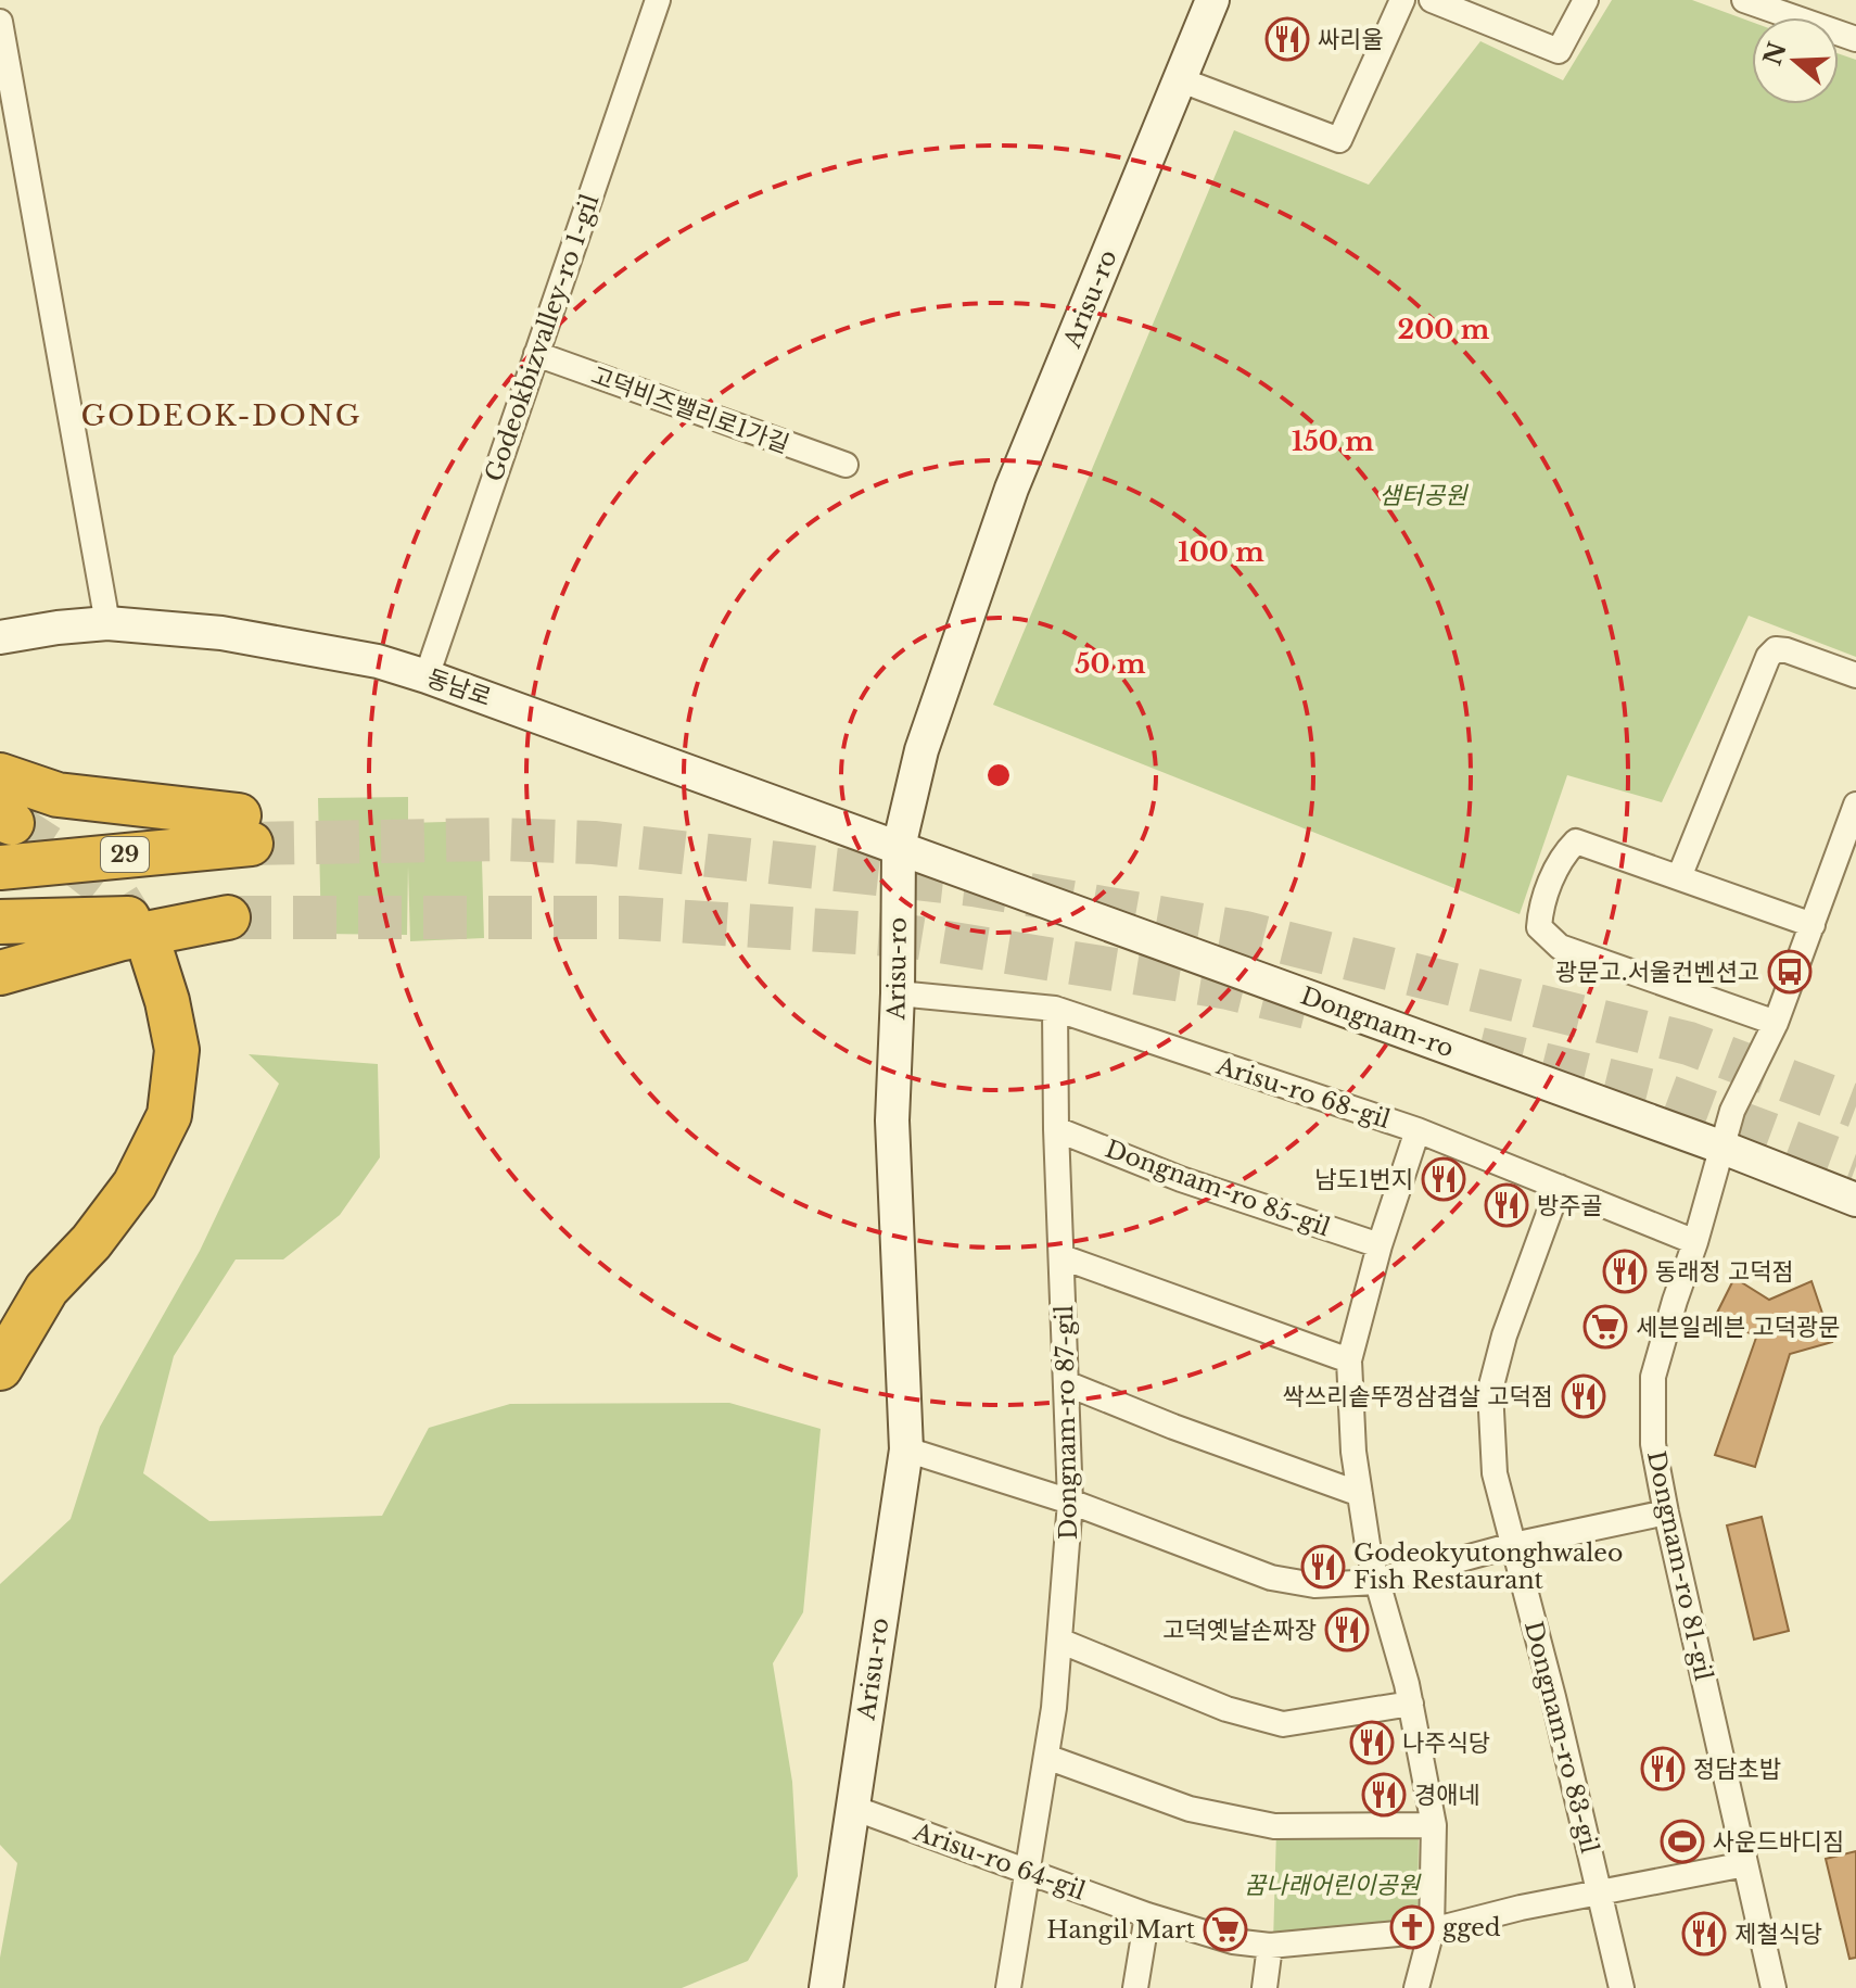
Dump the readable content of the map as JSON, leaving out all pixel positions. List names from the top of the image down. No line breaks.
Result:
{"streets":{"highway":["29"],"main road":["Arisu-ro","동남로","Dongnam-ro"],"street":["Godeokbizvalley-ro 1-gil","고덕비즈밸리로1가길","Arisu-ro 68-gil","Dongnam-ro 85-gil","Dongnam-ro 87-gil","Dongnam-ro 81-gil","Dongnam-ro 83-gil","Arisu-ro 64-gil"]},"crossings":[["Arisu-ro","동남로"],["Arisu-ro","Dongnam-ro"],["Arisu-ro","Arisu-ro 68-gil"],["Arisu-ro","Arisu-ro 64-gil"],["Godeokbizvalley-ro 1-gil","고덕비즈밸리로1가길"],["Godeokbizvalley-ro 1-gil","동남로"],["동남로","Dongnam-ro"],["Dongnam-ro","Dongnam-ro 81-gil"],["Arisu-ro 68-gil","Dongnam-ro 87-gil"],["Arisu-ro 68-gil","Dongnam-ro 81-gil"],["Arisu-ro 68-gil","Dongnam-ro 83-gil"],["Dongnam-ro 85-gil","Dongnam-ro 87-gil"],["Dongnam-ro 87-gil","Arisu-ro 64-gil"],["Dongnam-ro 81-gil","Arisu-ro 64-gil"],["Dongnam-ro 83-gil","Arisu-ro 64-gil"]],"districts":["GODEOK-DONG"],"parks":["샘터공원","꿈나래어린이공원"],"places":{"restaurant":["싸리울","남도1번지","방주골","동래정 고덕점","싹쓰리솥뚜껑삼겹살 고덕점","Godeokyutonghwaleo Fish Restaurant","고덕옛날손짜장","나주식당","정담초밥","경애네","제철식당"],"bus stop":["광문고.서울컨벤션고"],"supermarket":["세븐일레븐 고덕광문","Hangil Mart"],"sports":["사운드바디짐"],"church":["gged"]},"north":"left","rings":["200 m","150 m","100 m","50 m"]}
